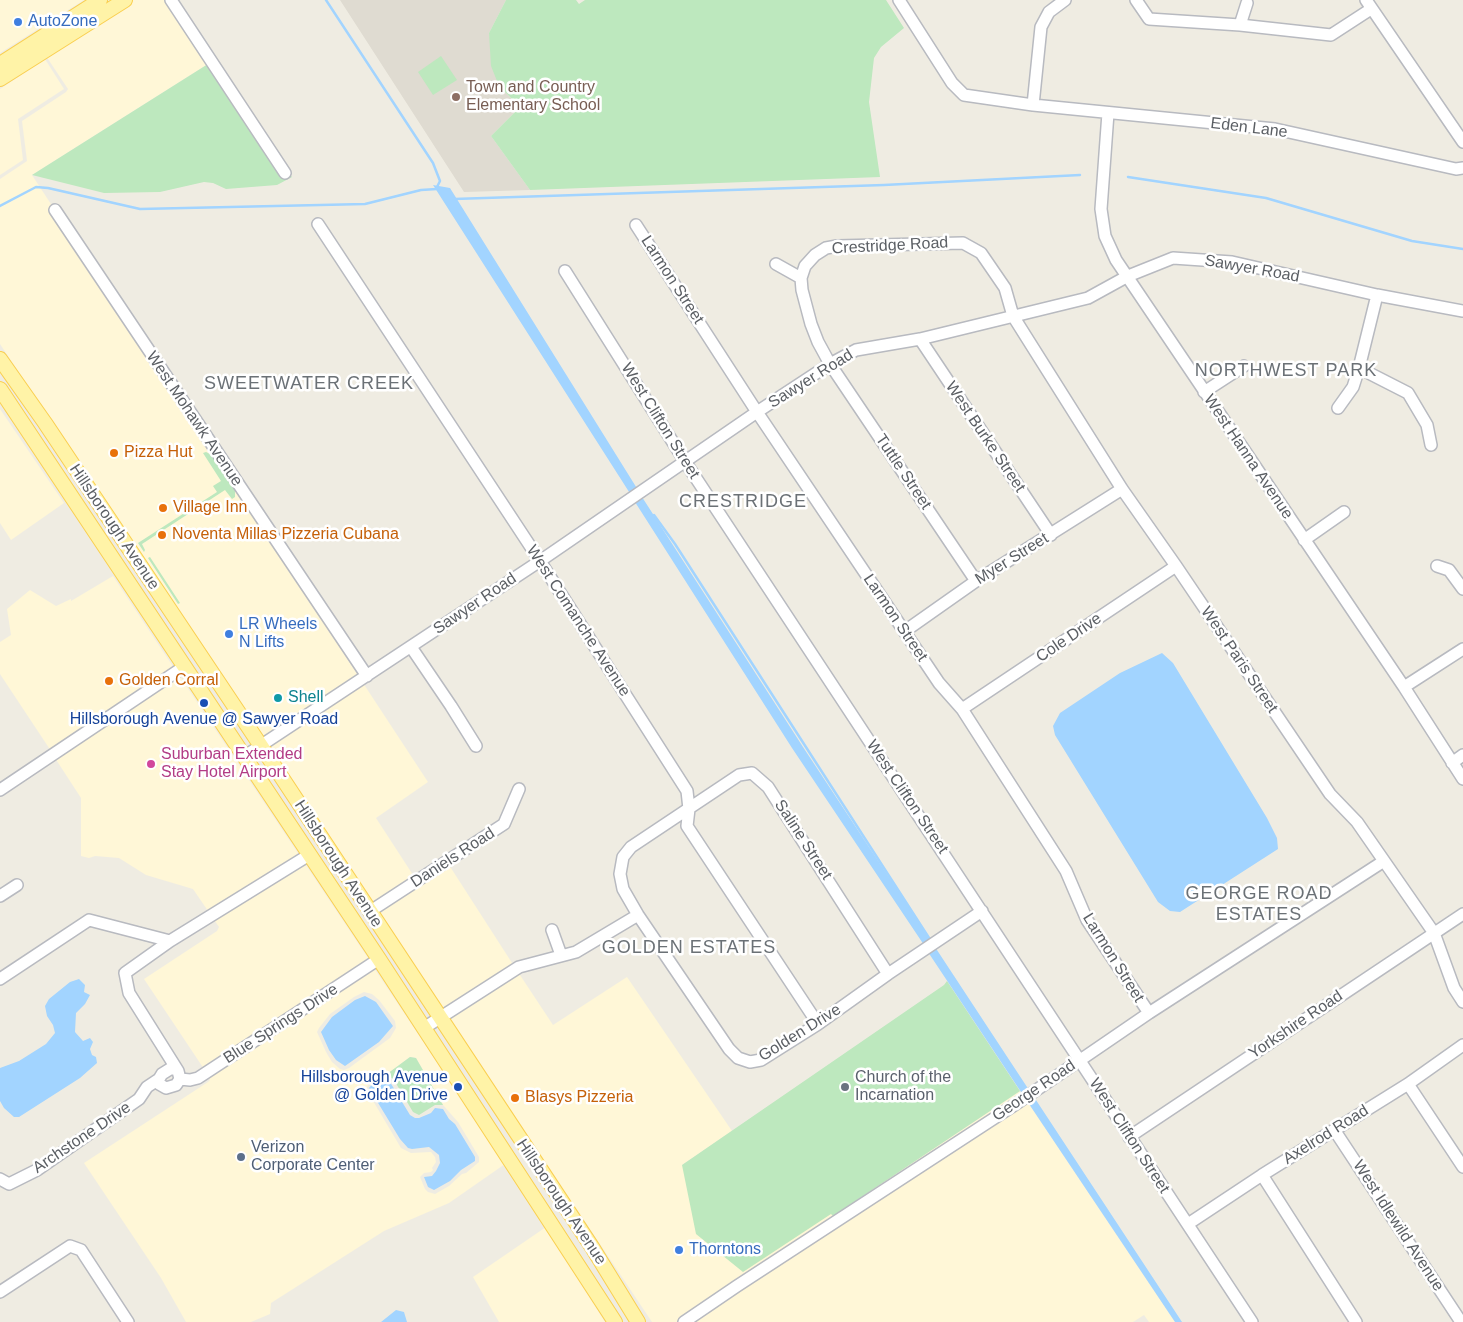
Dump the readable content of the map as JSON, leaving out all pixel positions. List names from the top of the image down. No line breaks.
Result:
{"streets":{"main road":["Hillsborough Avenue"],"street":["Eden Lane","Crestridge Road","Sawyer Road","Larmon Street","West Mohawk Avenue","West Clifton Street","West Burke Street","West Hanna Avenue","Tuttle Street","Myer Street","West Comanche Avenue","Cole Drive","West Paris Street","Saline Street","Daniels Road","Blue Springs Drive","Yorkshire Road","Golden Drive","George Road","Axelrod Road","Archstone Drive","West Idlewild Avenue"]},"crossings":[["Eden Lane","West Hanna Avenue"],["Crestridge Road","Sawyer Road"],["Crestridge Road","West Paris Street"],["Sawyer Road","Larmon Street"],["Sawyer Road","West Mohawk Avenue"],["Sawyer Road","West Clifton Street"],["Sawyer Road","West Burke Street"],["Sawyer Road","West Hanna Avenue"],["Sawyer Road","Tuttle Street"],["Sawyer Road","Hillsborough Avenue"],["Sawyer Road","West Comanche Avenue"],["Sawyer Road","West Paris Street"],["Larmon Street","Myer Street"],["Larmon Street","Cole Drive"],["Larmon Street","George Road"],["West Clifton Street","Yorkshire Road"],["West Clifton Street","Golden Drive"],["West Clifton Street","George Road"],["West Clifton Street","Axelrod Road"],["West Burke Street","Myer Street"],["Tuttle Street","Myer Street"],["Hillsborough Avenue","Daniels Road"],["Hillsborough Avenue","Blue Springs Drive"],["Myer Street","West Paris Street"],["West Comanche Avenue","Saline Street"],["West Comanche Avenue","Golden Drive"],["Cole Drive","West Paris Street"],["West Paris Street","Yorkshire Road"],["West Paris Street","George Road"],["Saline Street","Golden Drive"],["Blue Springs Drive","Archstone Drive"],["Axelrod Road","West Idlewild Avenue"]],"districts":["NORTHWEST PARK","SWEETWATER CREEK","CRESTRIDGE","GEORGE ROAD ESTATES","GOLDEN ESTATES"],"places":["AutoZone","Town and Country Elementary School","Pizza Hut","Village Inn","Noventa Millas Pizzeria Cubana","LR Wheels N Lifts","Golden Corral","Shell","Hillsborough Avenue @ Sawyer Road","Suburban Extended Stay Hotel Airport","Hillsborough Avenue @ Golden Drive","Church of the Incarnation","Blasys Pizzeria","Verizon Corporate Center","Thorntons"]}
